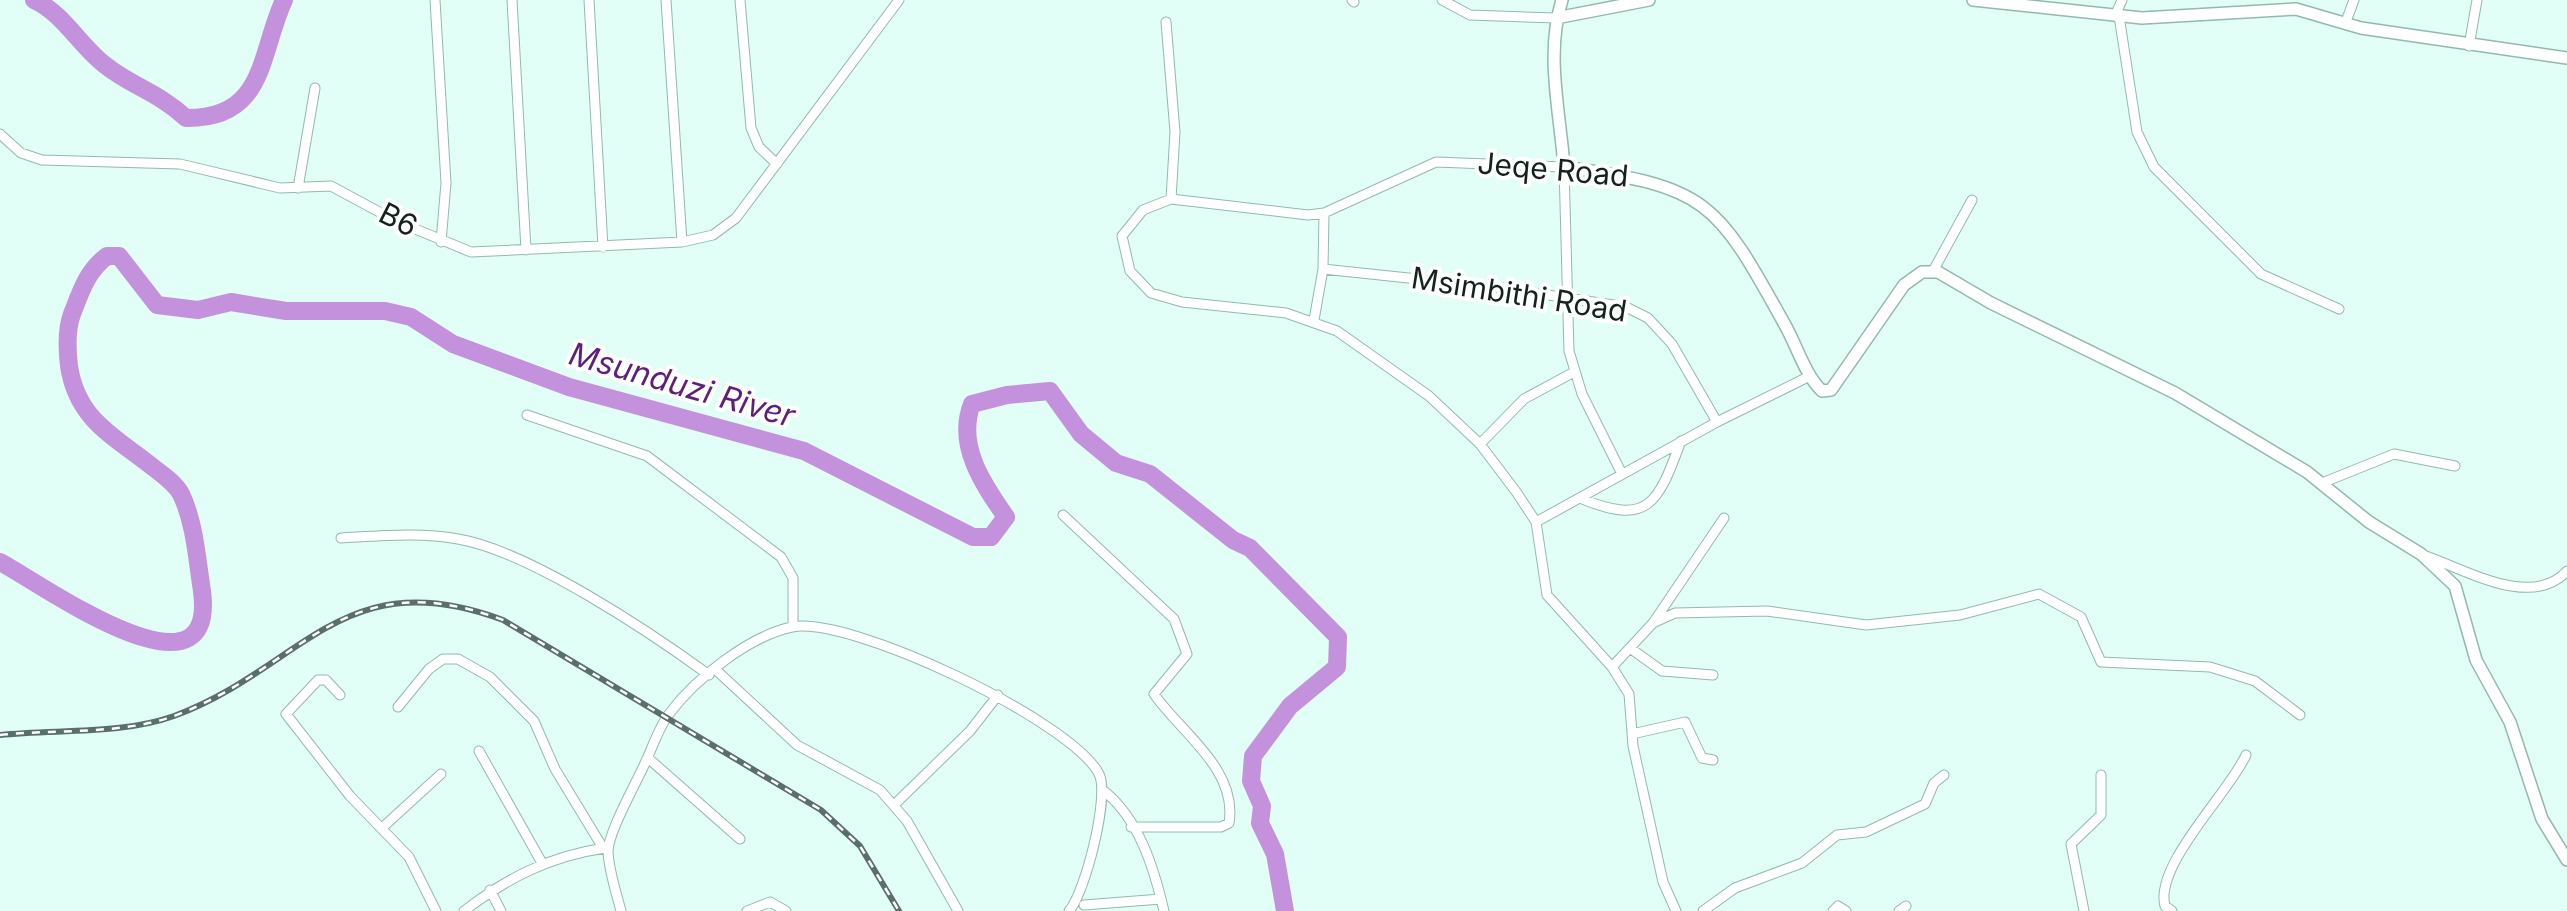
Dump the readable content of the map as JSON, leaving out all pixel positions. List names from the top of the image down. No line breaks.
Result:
{"streets":{"street":["Jeqe Road","B6","Msimbithi Road"]},"water":["Msunduzi River"]}
